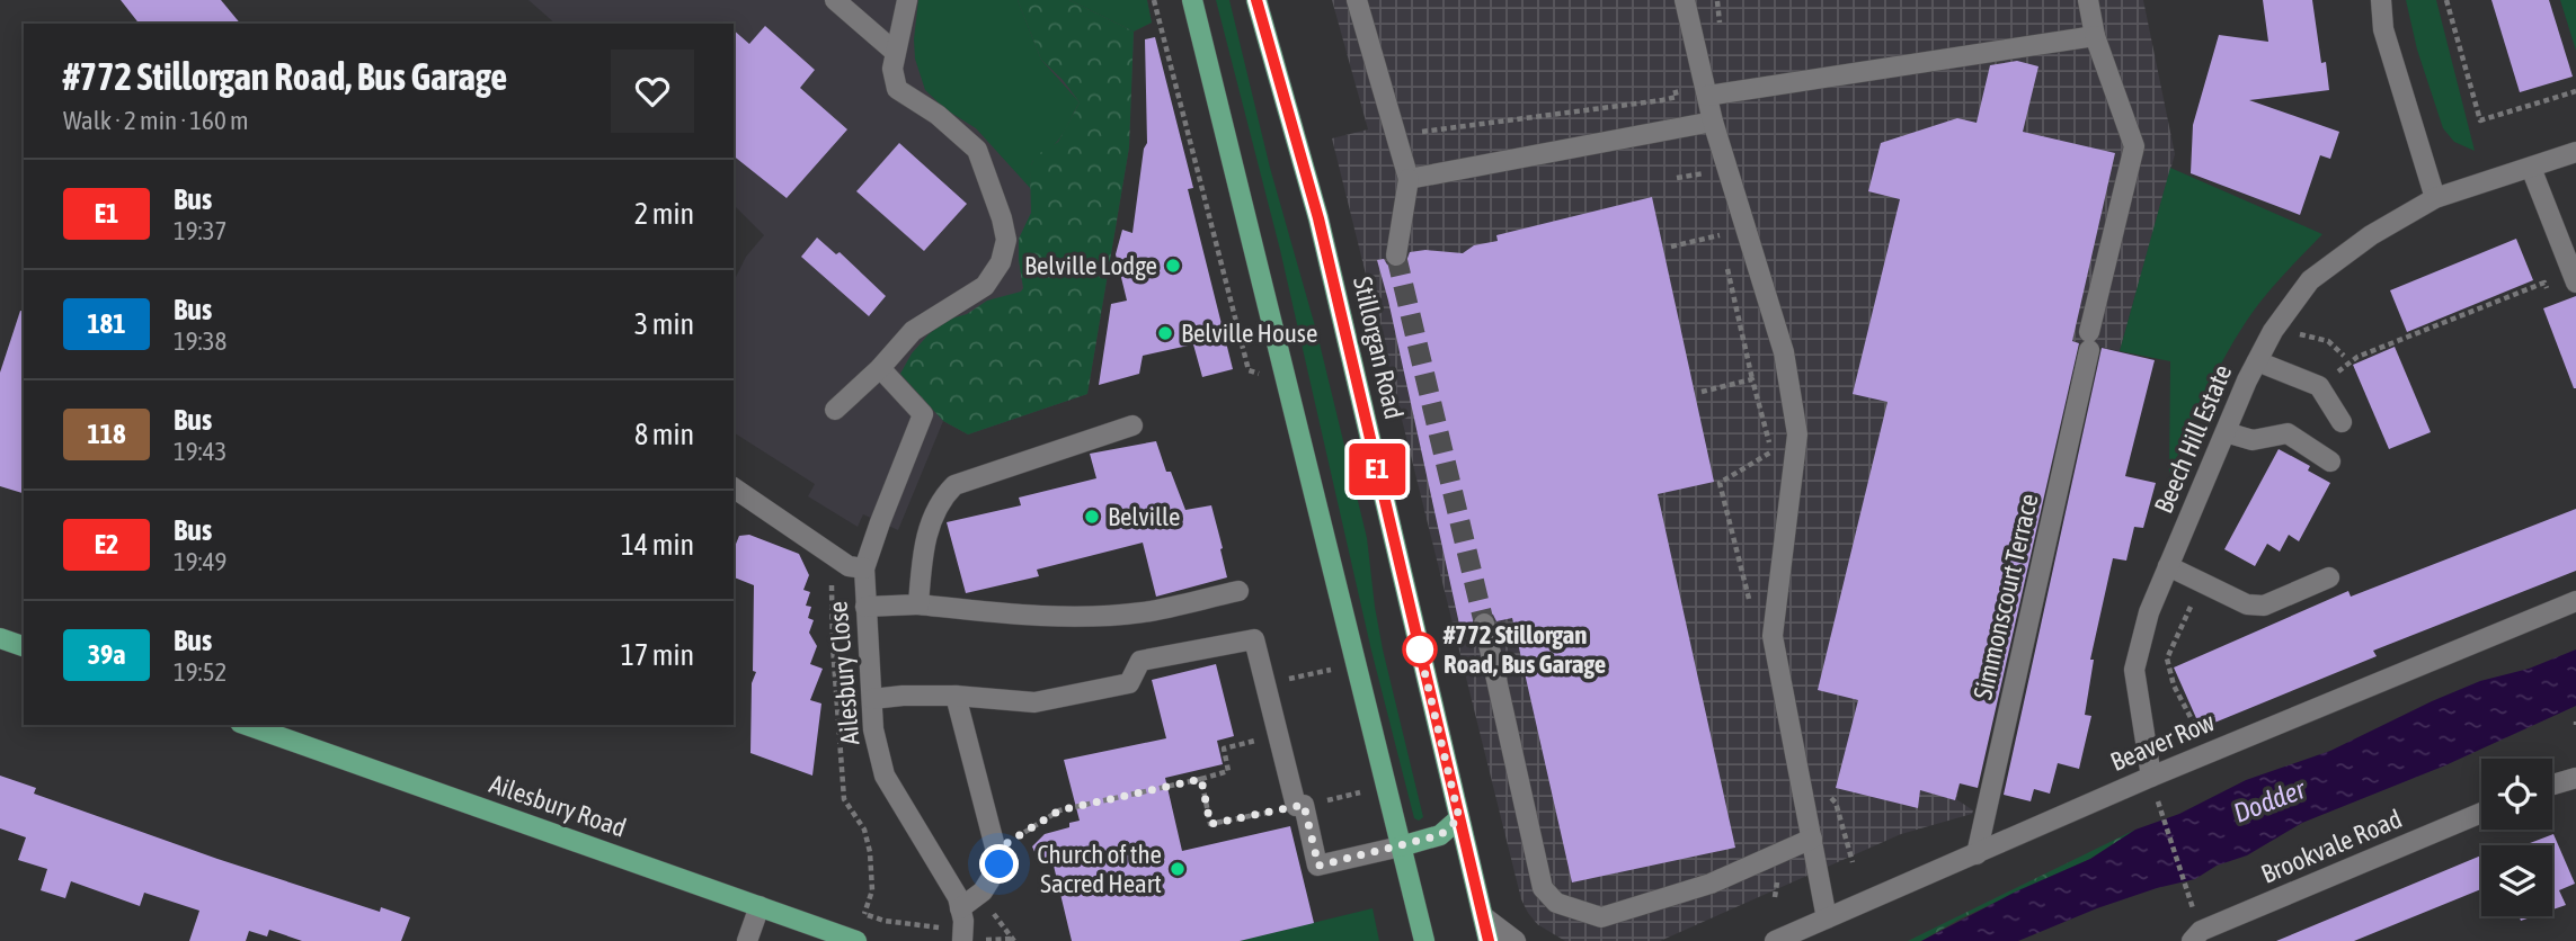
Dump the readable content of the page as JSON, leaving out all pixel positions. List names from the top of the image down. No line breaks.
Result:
{"streets":{"main road":["Stillorgan Road","Ailesbury Road"],"street":["Beech Hill Estate","Simmonscourt Terrace","Ailesbury Close","Beaver Row","Brookvale Road"]},"crossings":[["Beech Hill Estate","Beaver Row"],["Simmonscourt Terrace","Beaver Row"]],"water":["Dodder"],"places":["Belville Lodge","Belville House","Belville","#772 Stillorgan Road, Bus Garage","Church of the Sacred Heart"],"lines":["bus line E1"],"page":{"on_map":"E1","heading":["#772 Stillorgan Road, Bus Garage","Walk · 2 min · 160 m"],"list":[{"mark":"E1","name":"Bus","note":"19:37","value":"2 min"},{"mark":"181","name":"Bus","note":"19:38","value":"3 min"},{"mark":"118","name":"Bus","note":"19:43","value":"8 min"},{"mark":"E2","name":"Bus","note":"19:49","value":"14 min"},{"mark":"39a","name":"Bus","note":"19:52","value":"17 min"}]}}
